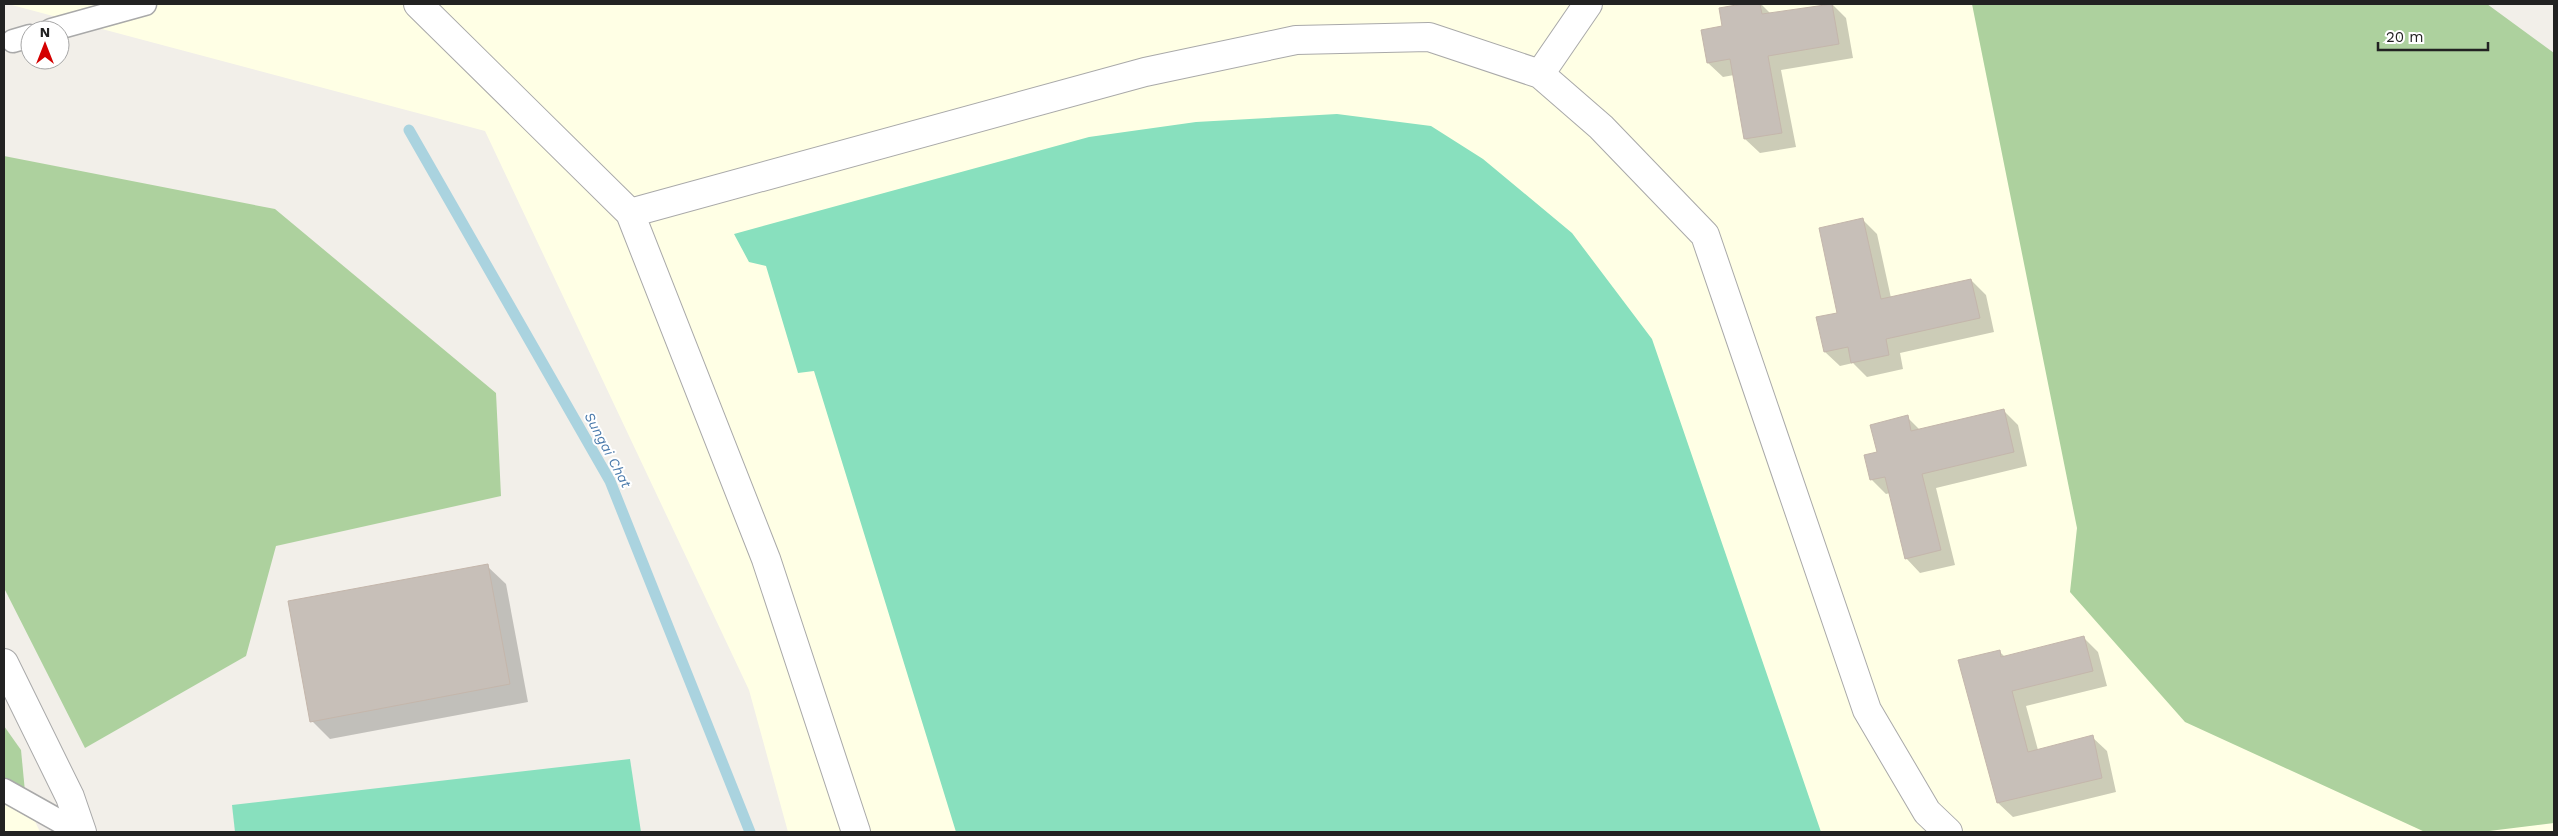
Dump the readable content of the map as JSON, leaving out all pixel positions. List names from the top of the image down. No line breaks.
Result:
{"water":["Sungai Chat"],"scale_bar":"20 m","north":"top"}
